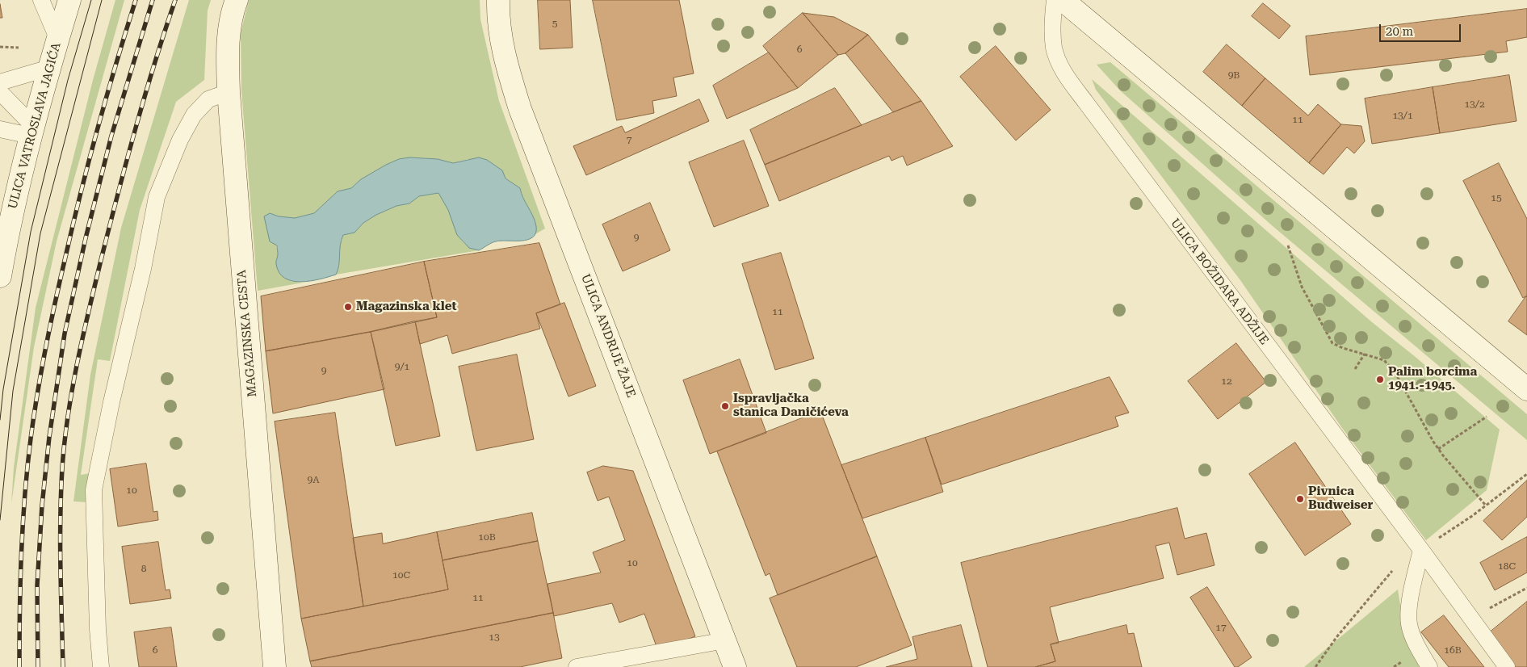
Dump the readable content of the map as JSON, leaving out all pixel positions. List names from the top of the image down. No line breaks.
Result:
{"streets":{"street":["ULICA VATROSLAVA JAGIĆA","MAGAZINSKA CESTA","ULICA ANDRIJE ŽAJE"],"lane":["ULICA BOŽIDARA ADŽIJE"]},"places":["Magazinska klet","Palim borcima 1941.-1945.","Ispravljačka stanica Daničićeva","Pivnica Budweiser"],"house_numbers":["5","6","9B","13/2","13/1","11","7","15","9","11","9/1","9","12","9A","10","10B","10","18C","8","10C","11","17","13","6","16B"],"scale_bar":"20 m"}
